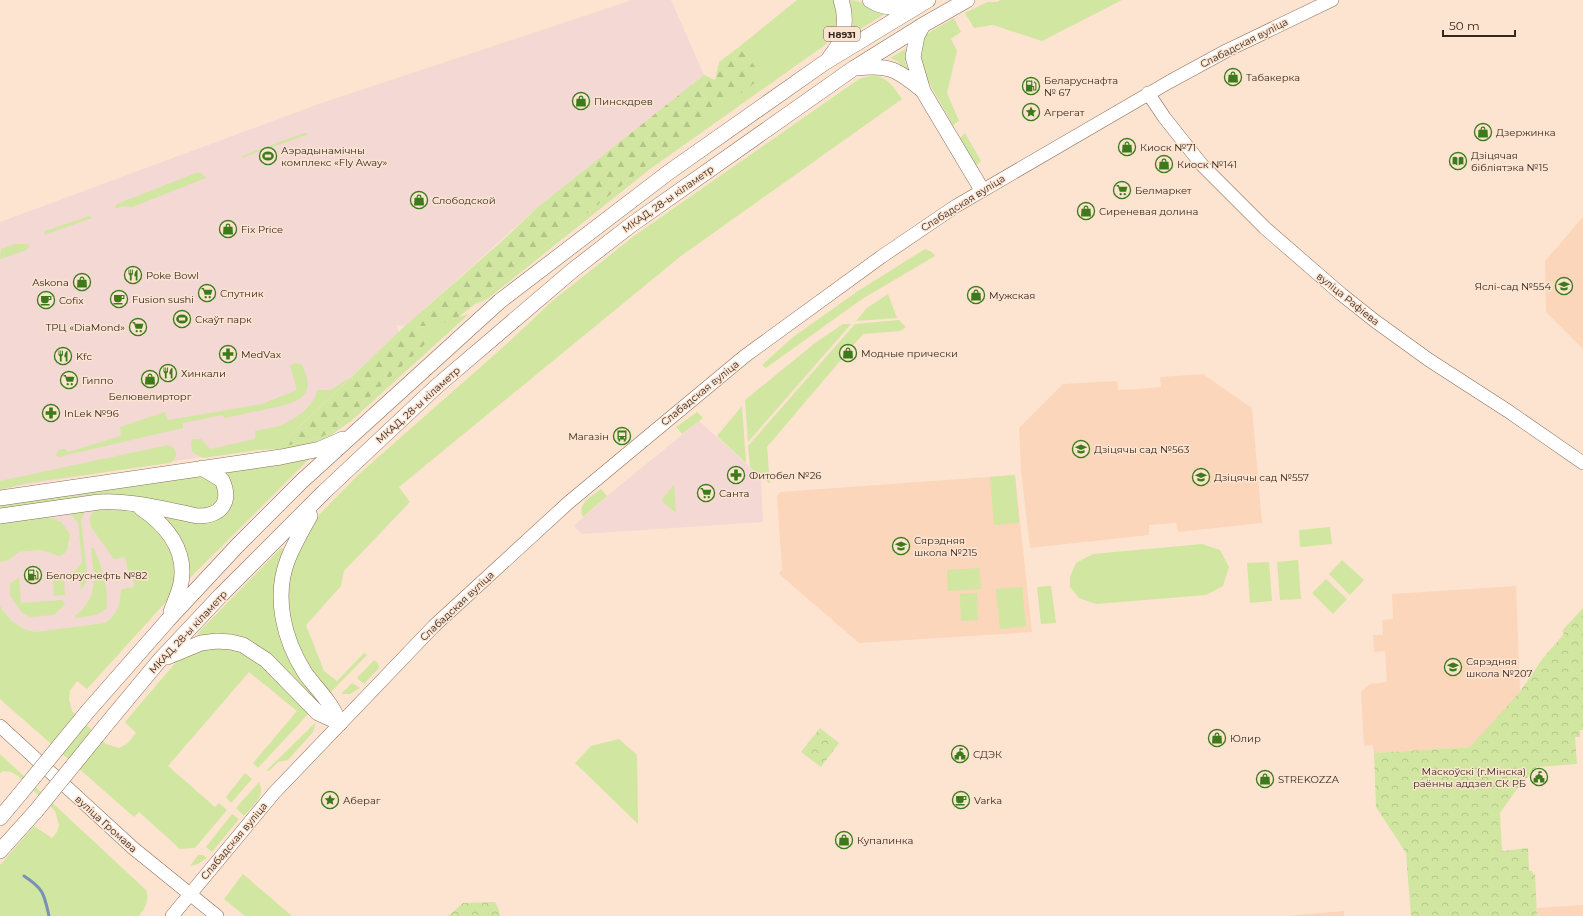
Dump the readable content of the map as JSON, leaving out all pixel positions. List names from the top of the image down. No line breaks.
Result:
{"streets":{"highway":["Н8931","МКАД, 28-ы кіламетр"],"main road":["Слабадская вуліца","вуліца Рафіева","вуліца Громава"]},"crossings":[["Н8931","МКАД, 28-ы кіламетр"],["Слабадская вуліца","вуліца Рафіева"],["Слабадская вуліца","вуліца Громава"]],"places":{"shop":["Табакерка","Пинскдрев","Дзержинка","Киоск №71","Киоск №141","Слободской","Сиреневая долина","Fix Price","Askona","Мужская","Модные прически","Белювелирторг","Юлир","STREKOZZA","Купалинка"],"fuel station":["Беларуснафта № 67","Белоруснефть №82"],"place":["Агрегат","Абераг"],"sports":["Аэрадынамічны комплекс «Fly Away»","Скаўт парк"],"library":["Дзіцячая бібліятэка №15"],"supermarket":["Белмаркет","Спутник","ТРЦ «DiaMond»","Гиппо","Санта"],"restaurant":["Poke Bowl","Kfc","Хинкали"],"school or university":["Яслі-сад №554","Дзіцячы сад №563","Дзіцячы сад №557","Сярэдняя школа №215","Сярэдняя школа №207"],"cafe":["Fusion sushi","Cofix","Varka"],"pharmacy":["MedVax","InLek №96","Фитобел №26"],"bus stop":["Магазін"],"public building":["СДЭК","Маскоўскі (г.Мінска) раённы аддзел СК РБ"]},"scale_bar":"50 m"}
